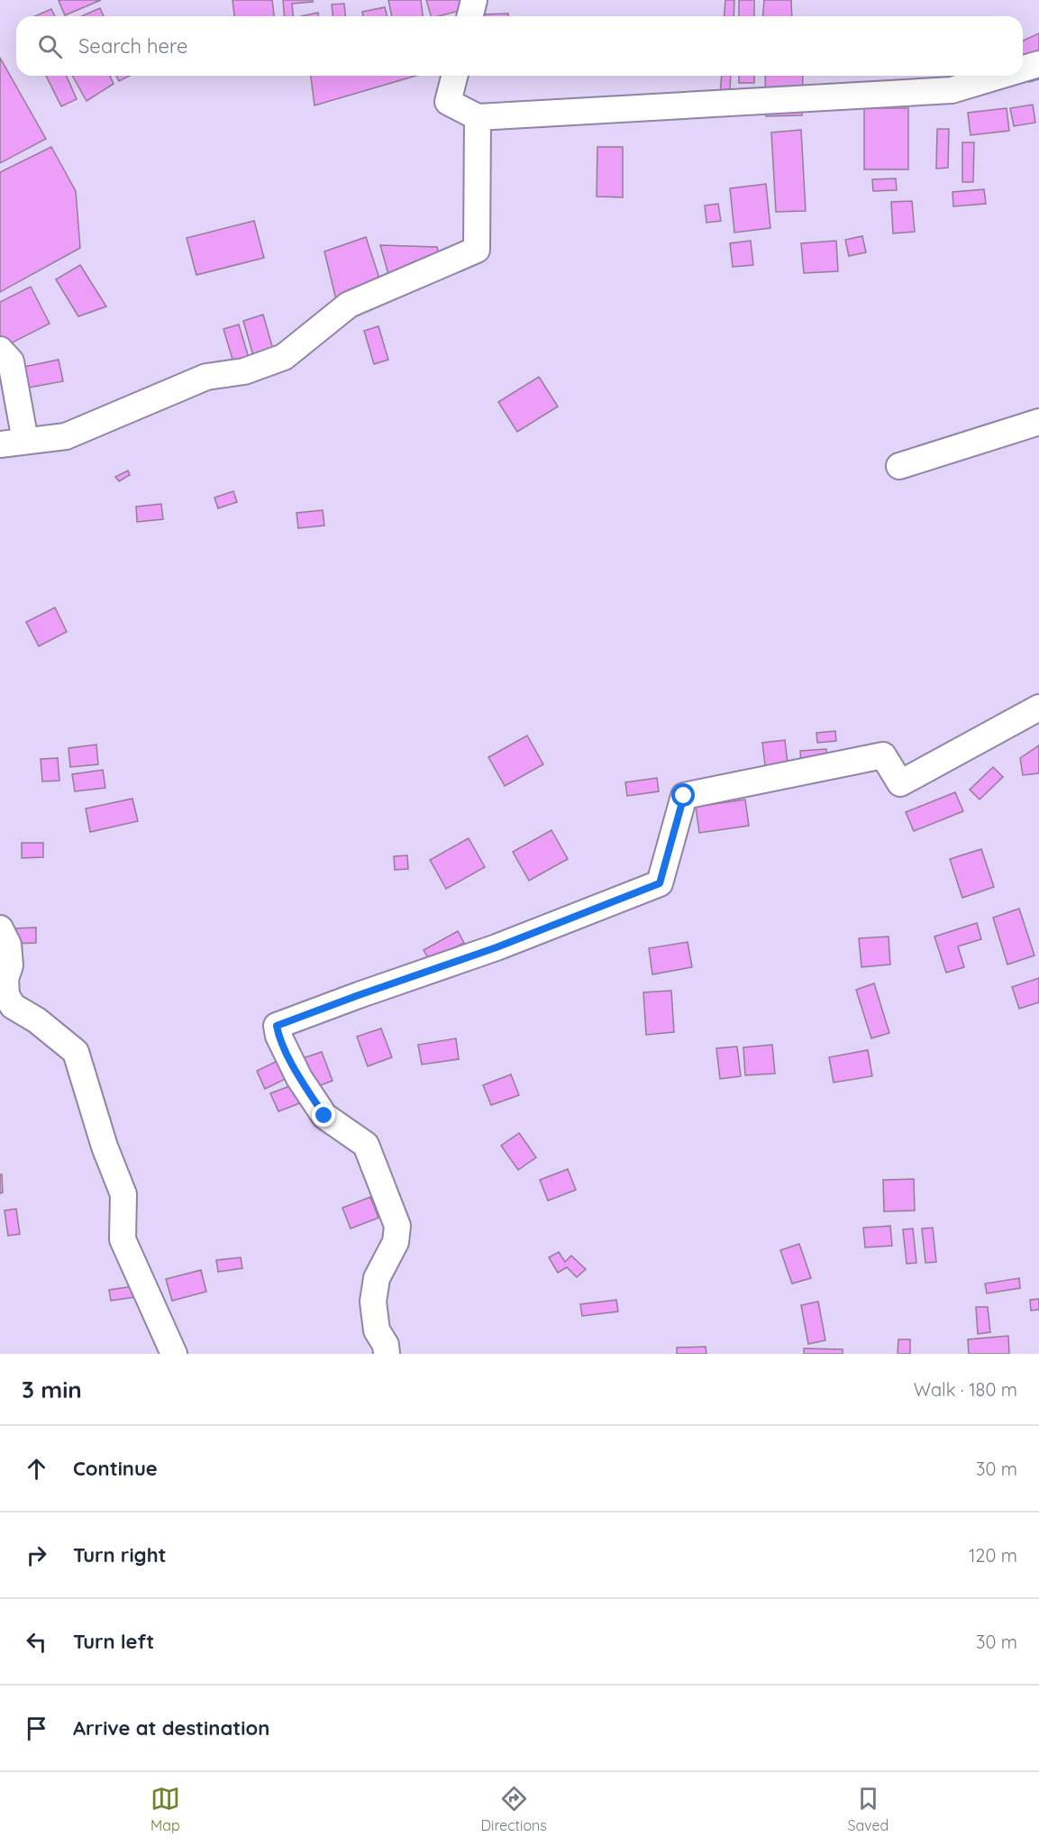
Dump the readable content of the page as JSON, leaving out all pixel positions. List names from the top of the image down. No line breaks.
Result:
{"page":{"search":"Search here","heading":["3 min","Walk · 180 m"],"list":[["Continue","30 m"],["Turn right","120 m"],["Turn left","30 m"],"Arrive at destination"],"nav":["Map","Directions","Saved"]}}
